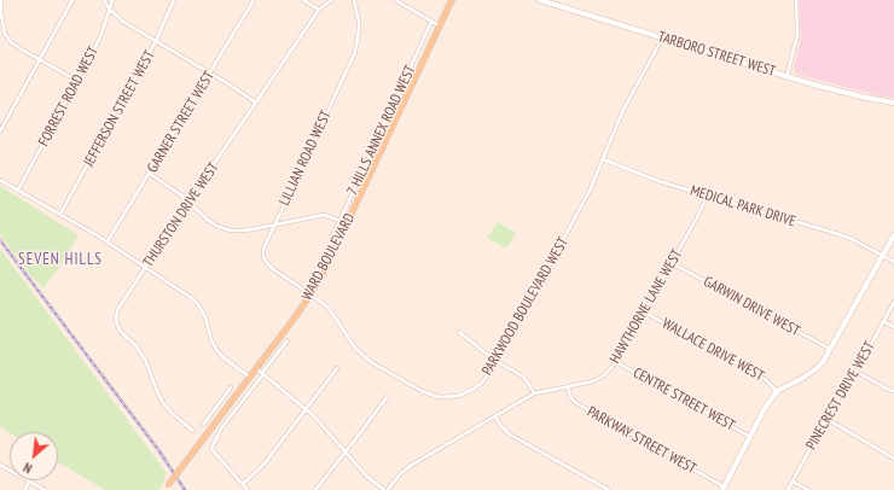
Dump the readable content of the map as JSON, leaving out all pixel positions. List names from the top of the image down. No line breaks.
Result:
{"streets":{"main road":["TARBORO STREET WEST","WARD BOULEVARD"],"street":["FORREST ROAD WEST","JEFFERSON STREET WEST","GARNER STREET WEST","7 HILLS ANNEX ROAD WEST","LILLIAN ROAD WEST","MEDICAL PARK DRIVE","THURSTON DRIVE WEST","PARKWOOD BOULEVARD WEST","HAWTHORNE LANE WEST","GARWIN DRIVE WEST","WALLACE DRIVE WEST","PINECREST DRIVE WEST","CENTRE STREET WEST","PARKWAY STREET WEST"]},"crossings":[["TARBORO STREET WEST","PARKWOOD BOULEVARD WEST"],["7 HILLS ANNEX ROAD WEST","LILLIAN ROAD WEST"],["LILLIAN ROAD WEST","WARD BOULEVARD"],["LILLIAN ROAD WEST","PARKWOOD BOULEVARD WEST"],["MEDICAL PARK DRIVE","PARKWOOD BOULEVARD WEST"],["MEDICAL PARK DRIVE","HAWTHORNE LANE WEST"],["WARD BOULEVARD","PARKWOOD BOULEVARD WEST"],["HAWTHORNE LANE WEST","GARWIN DRIVE WEST"],["HAWTHORNE LANE WEST","WALLACE DRIVE WEST"],["HAWTHORNE LANE WEST","CENTRE STREET WEST"],["HAWTHORNE LANE WEST","PARKWAY STREET WEST"]],"districts":["SEVEN HILLS"],"north":"bottom left"}
